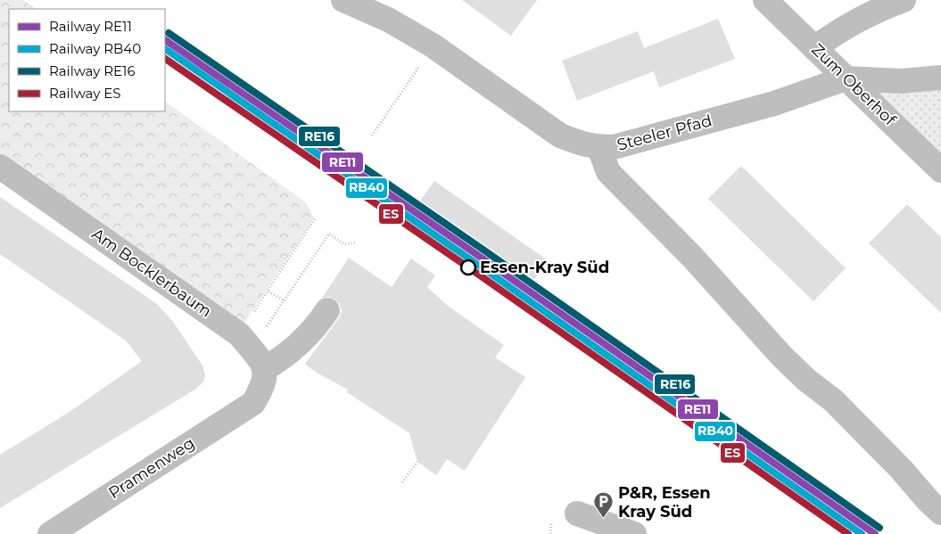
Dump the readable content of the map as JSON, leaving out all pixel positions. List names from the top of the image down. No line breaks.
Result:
{"streets":{"street":["Zum Oberhof","Steeler Pfad","Am Bocklerbaum","Pramenweg"]},"crossings":[["Zum Oberhof","Steeler Pfad"],["Am Bocklerbaum","Pramenweg"]],"places":{"other":["Essen-Kray Süd"],"parking":["P&R, Essen Kray Süd"]},"lines":["rail line RE16","rail line RE11","rail line RB40","rail line ES"],"legend":["Railway RE11","Railway RB40","Railway RE16","Railway ES"]}
